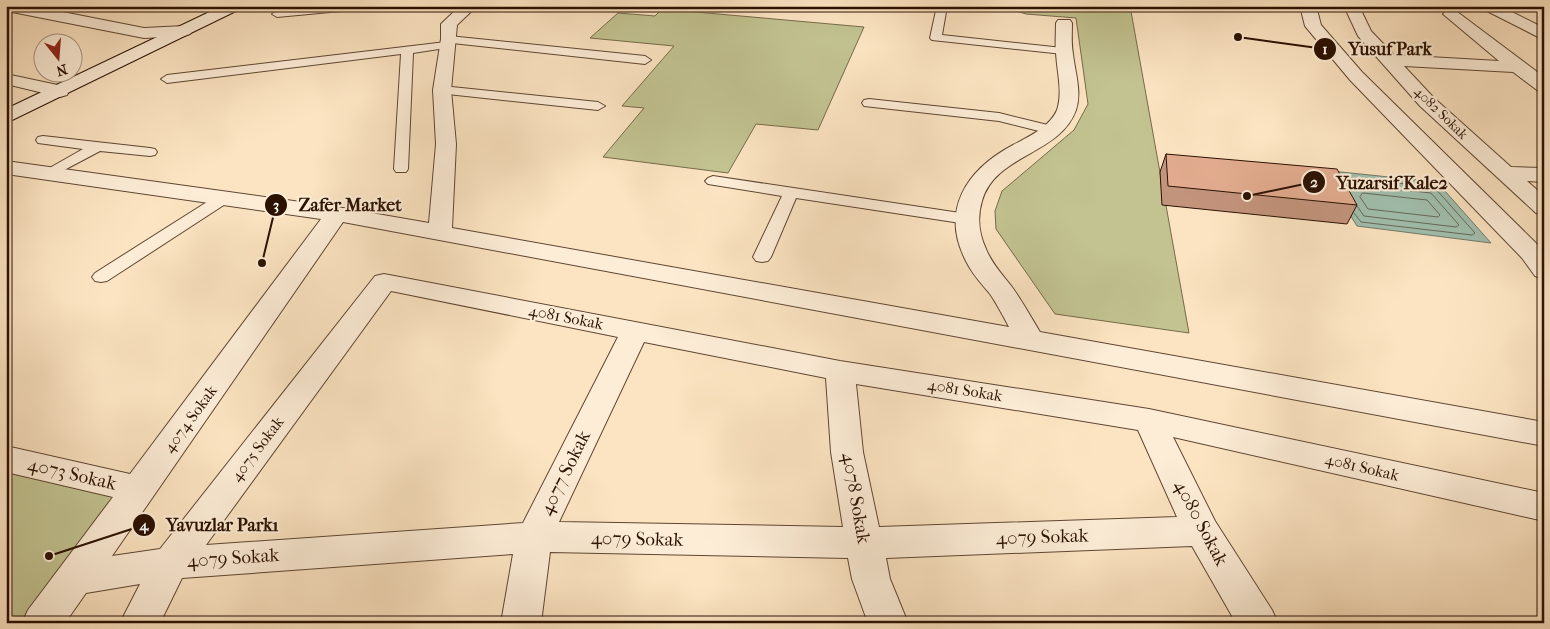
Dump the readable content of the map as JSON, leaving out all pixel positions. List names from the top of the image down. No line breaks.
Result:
{"streets":{"street":["4082 Sokak","4081 Sokak","4074 Sokak","4075 Sokak","4077 Sokak","4073 Sokak","4078 Sokak","4080 Sokak","4079 Sokak"]},"crossings":[["4081 Sokak","4075 Sokak"],["4081 Sokak","4077 Sokak"],["4081 Sokak","4078 Sokak"],["4081 Sokak","4080 Sokak"],["4074 Sokak","4073 Sokak"],["4074 Sokak","4079 Sokak"],["4075 Sokak","4079 Sokak"],["4077 Sokak","4079 Sokak"],["4078 Sokak","4079 Sokak"],["4080 Sokak","4079 Sokak"]],"places":["Yusuf Park","Yuzarsif Kale2","Zafer Market","Yavuzlar Parkı"],"north":"bottom"}
